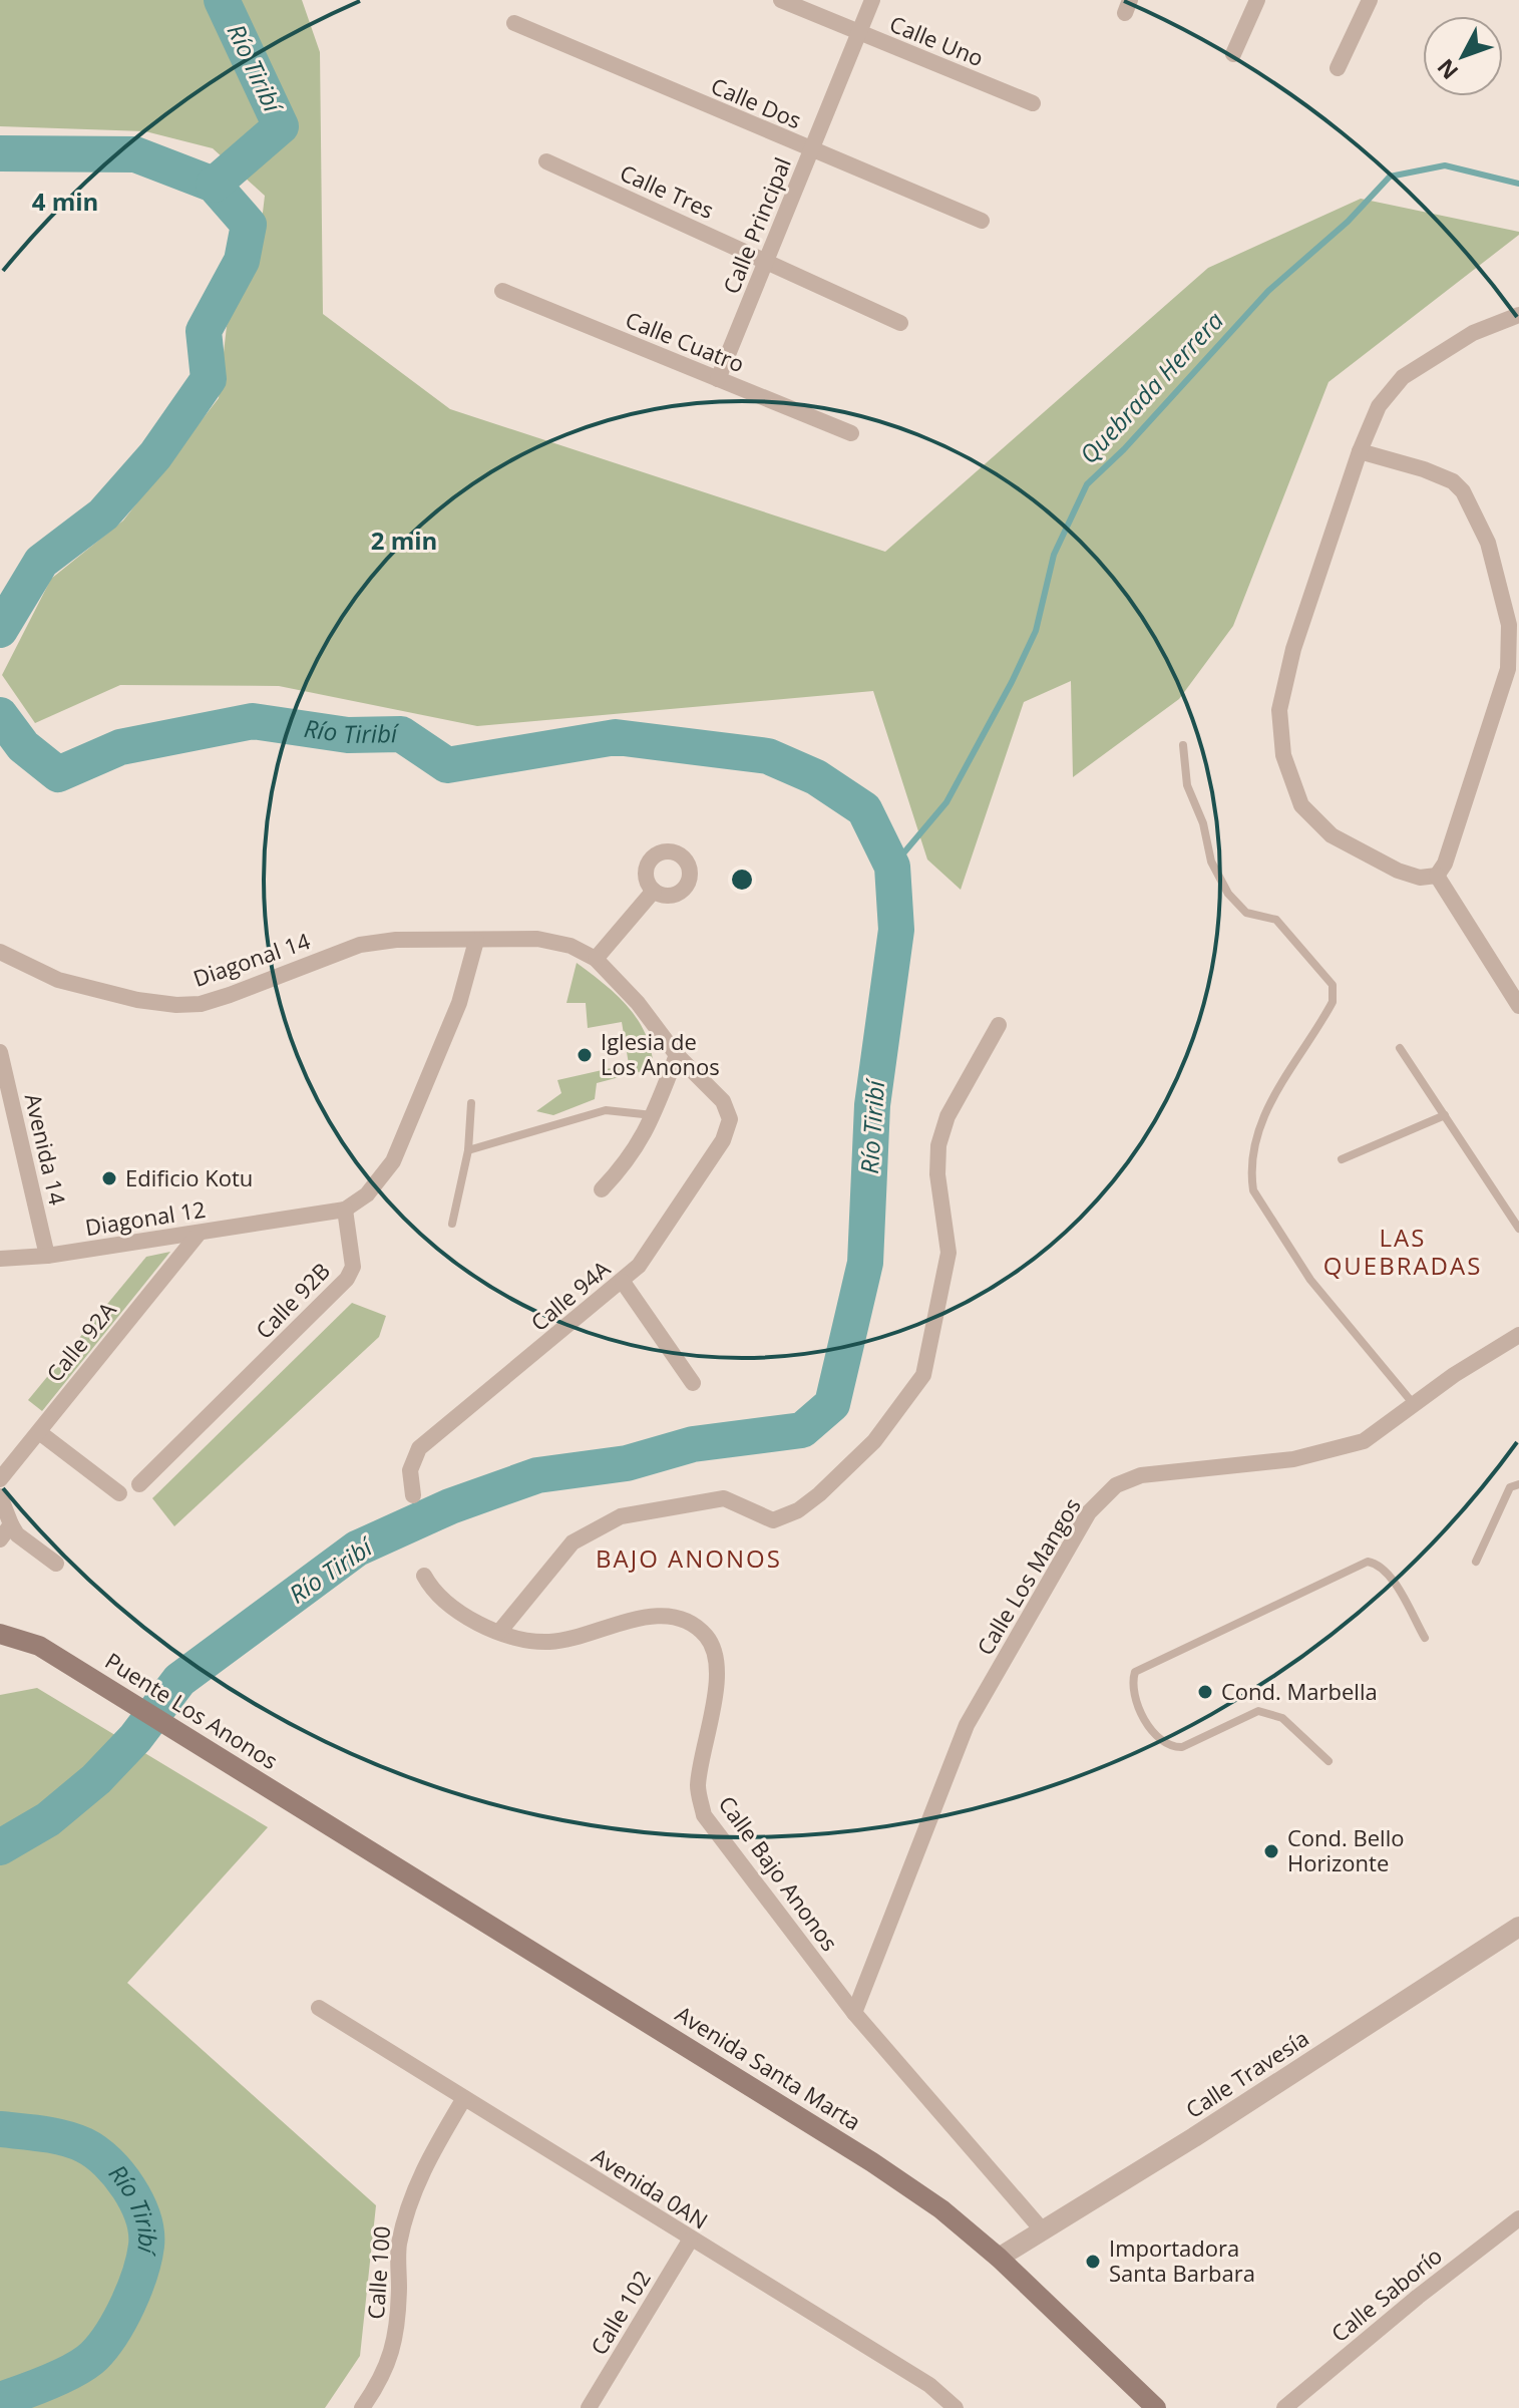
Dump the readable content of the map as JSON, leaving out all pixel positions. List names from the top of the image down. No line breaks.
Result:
{"streets":{"main road":["Puente Los Anonos","Avenida Santa Marta"],"street":["Calle Uno","Calle Dos","Calle Tres","Calle Principal","Calle Cuatro","Diagonal 14","Avenida 14","Diagonal 12","Calle 94A","Calle 92B","Calle 92A","Calle Los Mangos","Calle Bajo Anonos","Calle Travesía","Avenida 0AN","Calle 100","Calle Saborío","Calle 102"]},"crossings":[["Calle Uno","Calle Principal"],["Calle Dos","Calle Principal"],["Calle Tres","Calle Principal"],["Calle Principal","Calle Cuatro"],["Avenida 14","Diagonal 12"],["Diagonal 12","Calle 92B"],["Diagonal 12","Calle 92A"],["Calle Los Mangos","Calle Bajo Anonos"],["Puente Los Anonos","Avenida Santa Marta"],["Calle Bajo Anonos","Calle Travesía"],["Avenida Santa Marta","Calle Travesía"],["Avenida 0AN","Calle 100"],["Avenida 0AN","Calle 102"]],"districts":["LAS QUEBRADAS","BAJO ANONOS"],"water":["Río Tiribí","Quebrada Herrera"],"places":["Iglesia de Los Anonos","Edificio Kotu","Cond. Marbella","Cond. Bello Horizonte","Importadora Santa Barbara"],"north":"bottom left","rings":["4 min","2 min"]}
